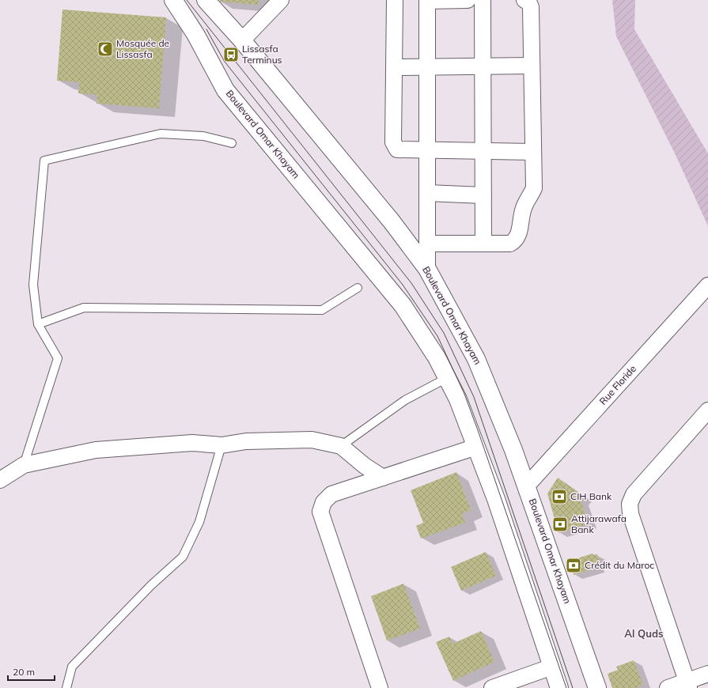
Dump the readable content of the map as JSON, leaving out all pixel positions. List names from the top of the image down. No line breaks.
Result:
{"streets":{"street":["Boulevard Omar Khayam","Rue Floride"]},"crossings":[["Boulevard Omar Khayam","Rue Floride"]],"districts":["Al Quds"],"places":{"mosque":["Mosquée de Lissasfa"],"bus stop":["Lissasfa Terminus"],"bank":["CIH Bank","Attijarawafa Bank","Crédit du Maroc"]},"scale_bar":"20 m"}
